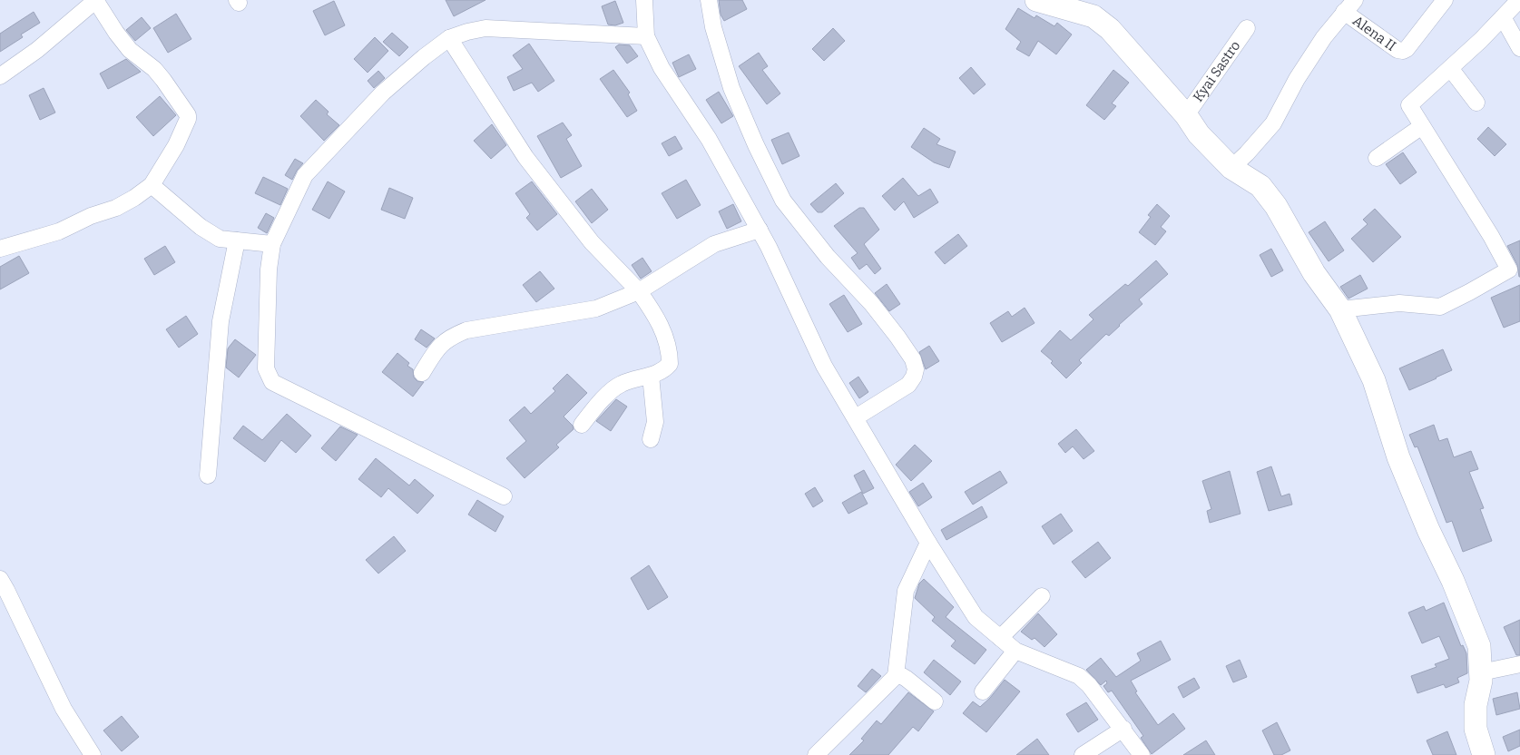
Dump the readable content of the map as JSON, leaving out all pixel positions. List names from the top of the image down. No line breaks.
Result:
{"streets":{"street":["Alena II","Kyai Sastro"]}}
